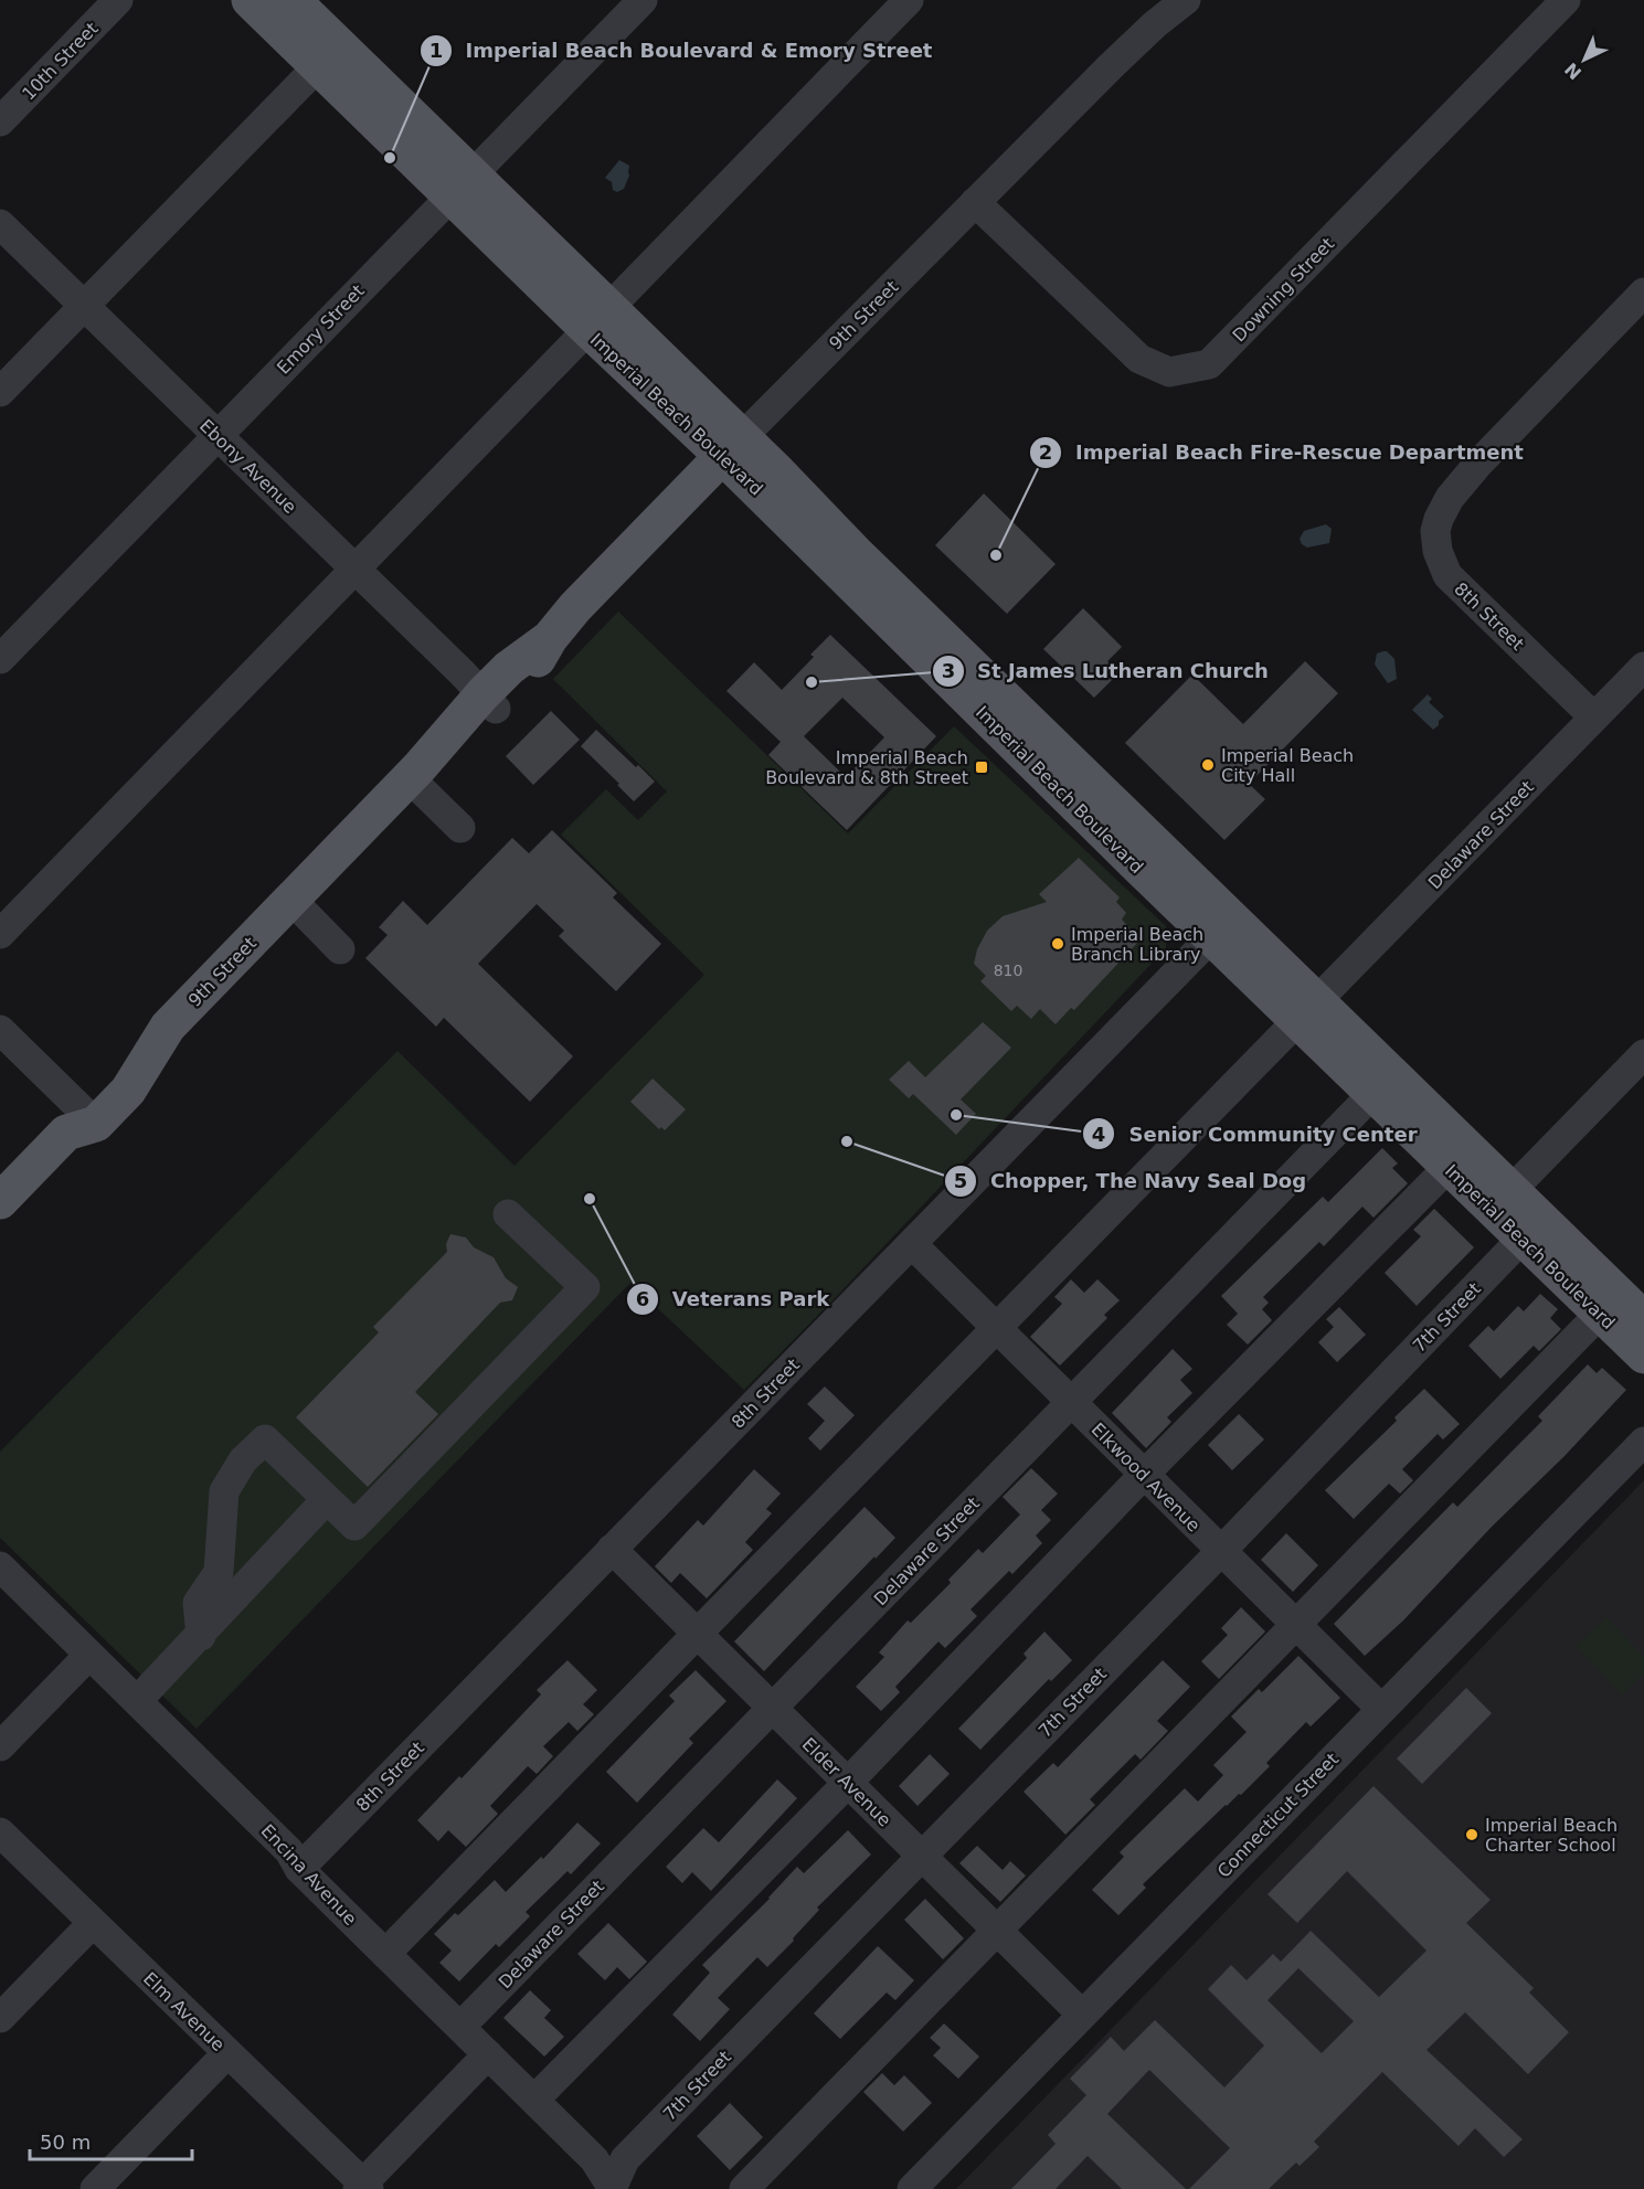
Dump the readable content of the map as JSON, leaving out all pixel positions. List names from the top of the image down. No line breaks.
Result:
{"streets":{"main road":["9th Street","Imperial Beach Boulevard"],"street":["10th Street","Downing Street","Emory Street","Ebony Avenue","8th Street","Delaware Street","7th Street","Elkwood Avenue","Elder Avenue","Connecticut Street","Encina Avenue","Elm Avenue"]},"crossings":[["Downing Street","9th Street"],["9th Street","Imperial Beach Boulevard"],["9th Street","Ebony Avenue"],["Emory Street","Imperial Beach Boulevard"],["Emory Street","Ebony Avenue"],["Imperial Beach Boulevard","8th Street"],["Imperial Beach Boulevard","Delaware Street"],["Imperial Beach Boulevard","7th Street"],["8th Street","Delaware Street"],["8th Street","Elkwood Avenue"],["8th Street","Elder Avenue"],["8th Street","Encina Avenue"],["Delaware Street","Elkwood Avenue"],["Delaware Street","Elder Avenue"],["Delaware Street","Encina Avenue"],["7th Street","Elkwood Avenue"],["7th Street","Elder Avenue"],["7th Street","Encina Avenue"],["Elkwood Avenue","Connecticut Street"],["Elder Avenue","Connecticut Street"]],"places":{"other":["Imperial Beach Boulevard & Emory Street","Imperial Beach Fire-Rescue Department","St James Lutheran Church","Imperial Beach City Hall","Imperial Beach Branch Library","Senior Community Center","Chopper, The Navy Seal Dog","Veterans Park","Imperial Beach Charter School"],"transit":["Imperial Beach Boulevard & 8th Street"]},"house_numbers":["810"],"scale_bar":"50 m","north":"bottom left"}
